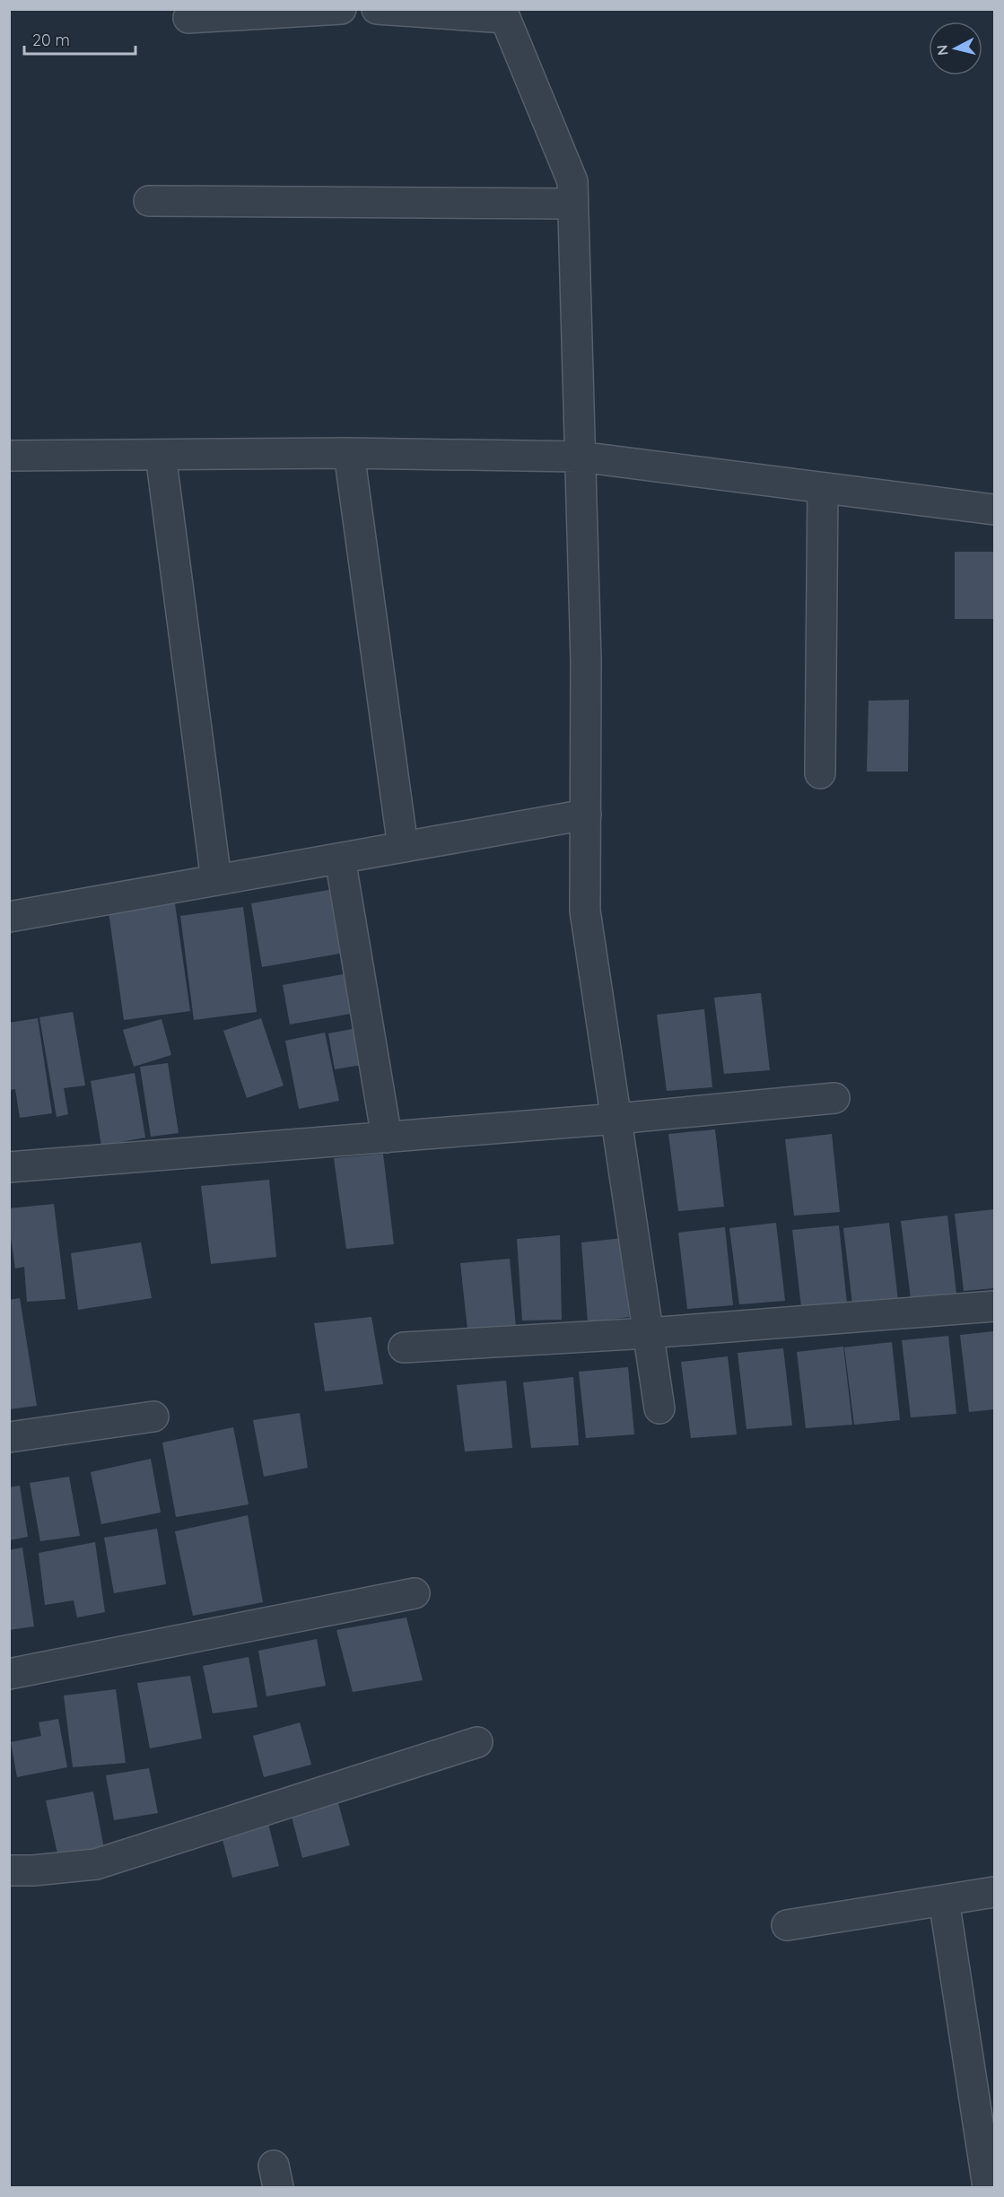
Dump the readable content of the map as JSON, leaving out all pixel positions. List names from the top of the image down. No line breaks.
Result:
{"scale_bar":"20 m","north":"left"}
